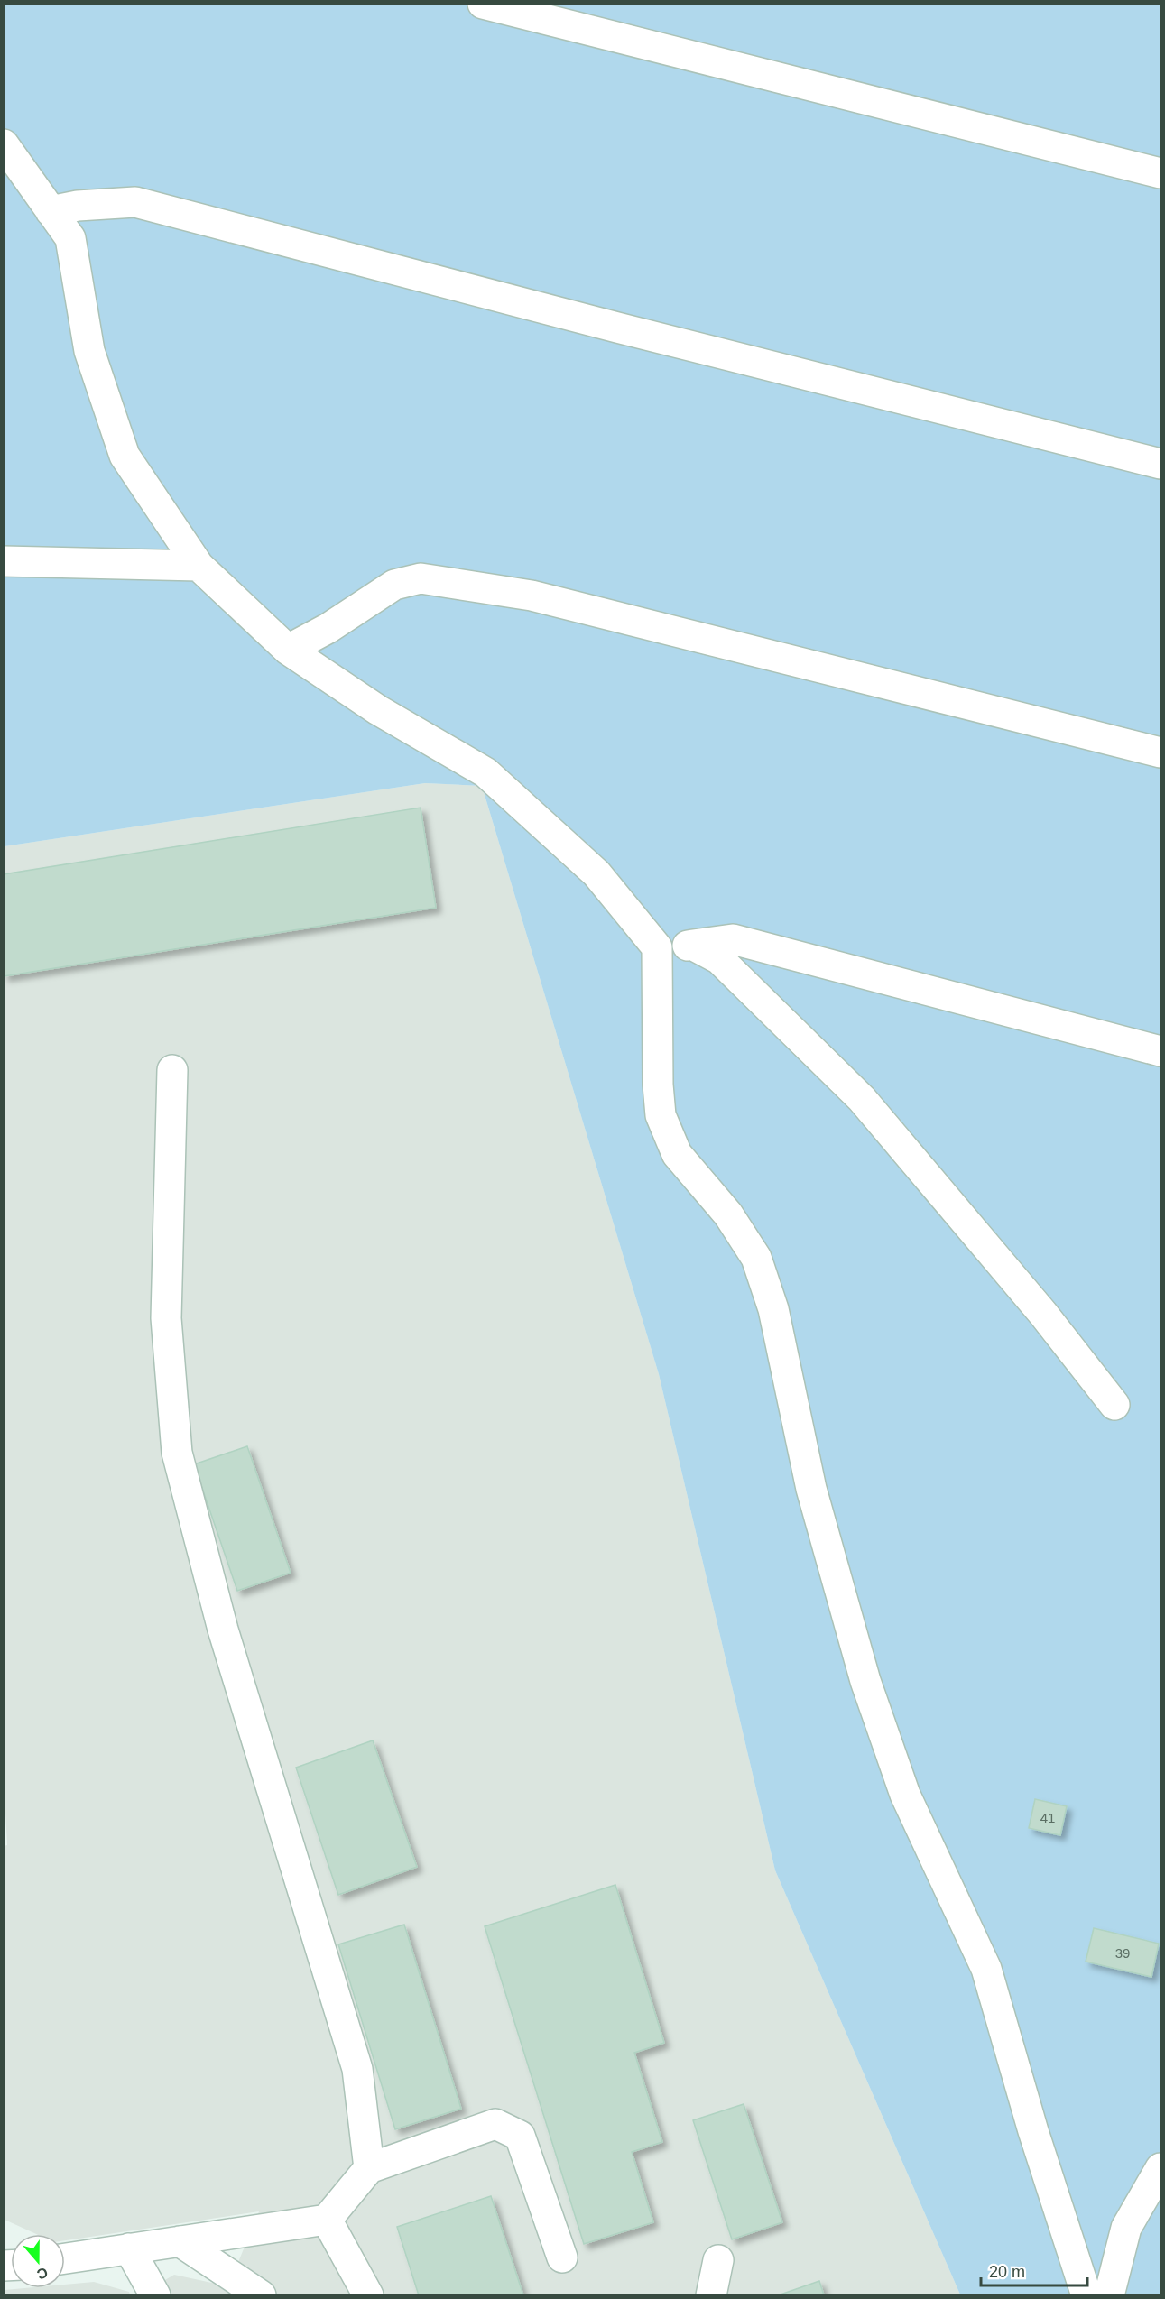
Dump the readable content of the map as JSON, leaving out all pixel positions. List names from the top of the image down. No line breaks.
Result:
{"house_numbers":["41","39"],"scale_bar":"20 m","north":"bottom"}
